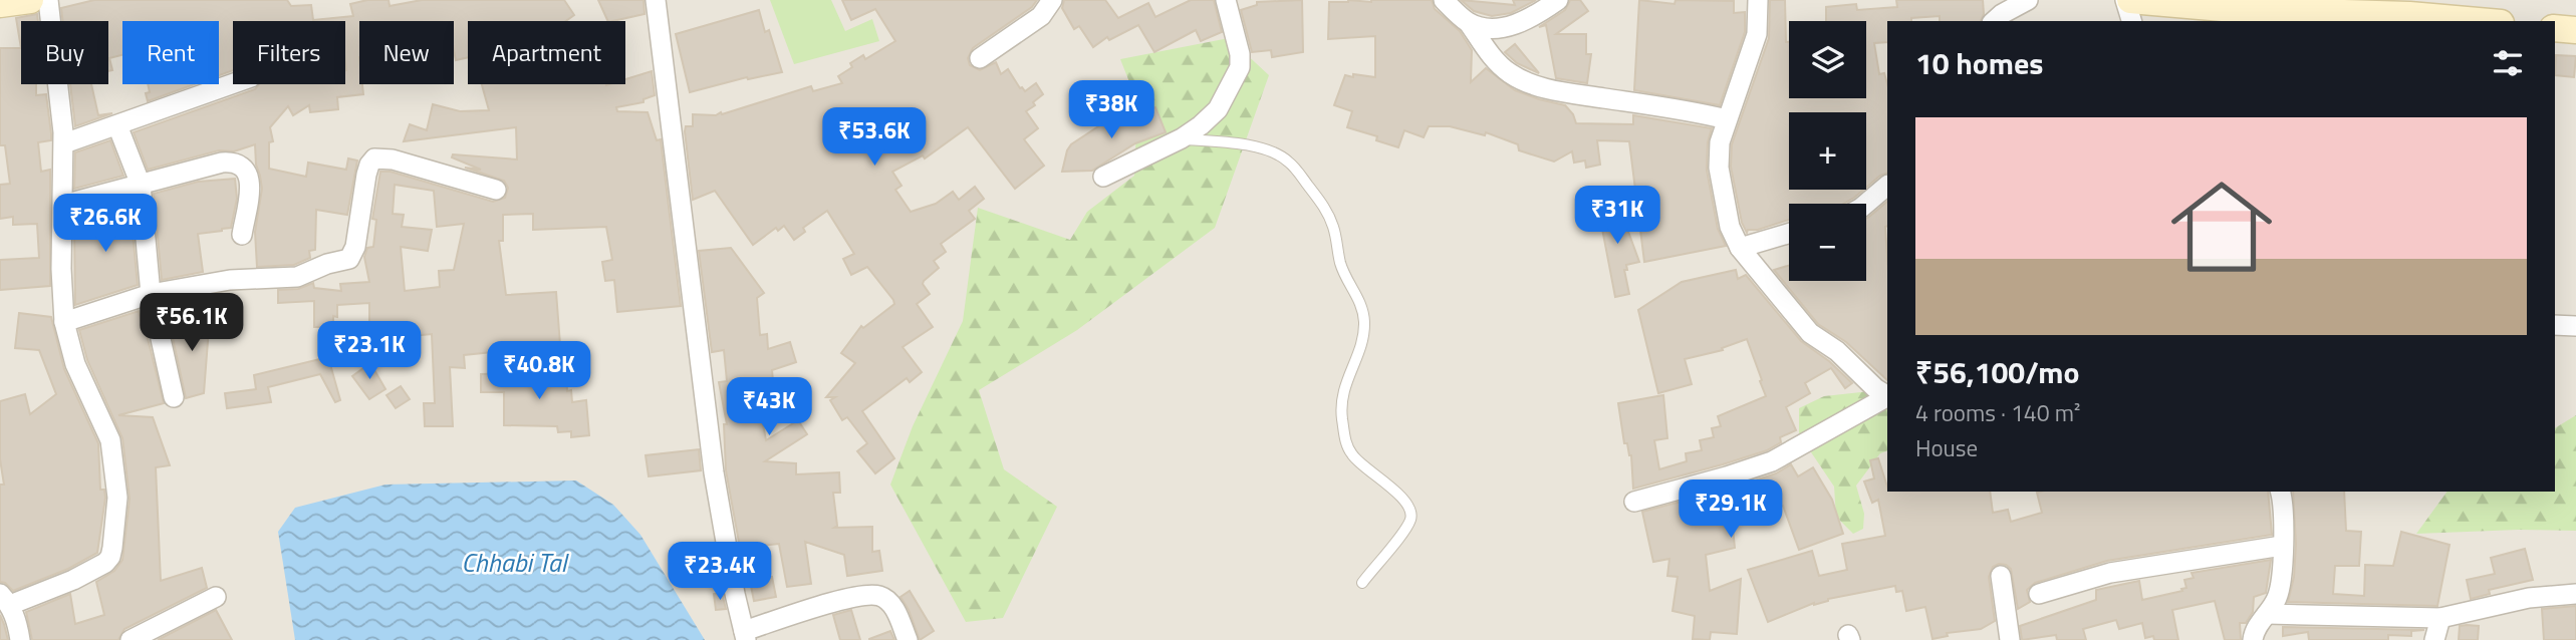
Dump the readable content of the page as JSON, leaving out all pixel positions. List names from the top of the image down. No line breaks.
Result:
{"water":["Chhabi Tal"],"page":{"map_buttons":["+","−"],"chip":["Buy","Rent","Filters","New","Apartment"],"heading":"10 homes","price":["₹38K","₹53.6K","₹31K","₹26.6K","₹56.1K","₹23.1K","₹40.8K","₹43K","₹29.1K","₹23.4K"],"list":[{"name":"₹56,100/mo","note":"4 rooms · 140 m² · House"}]}}
